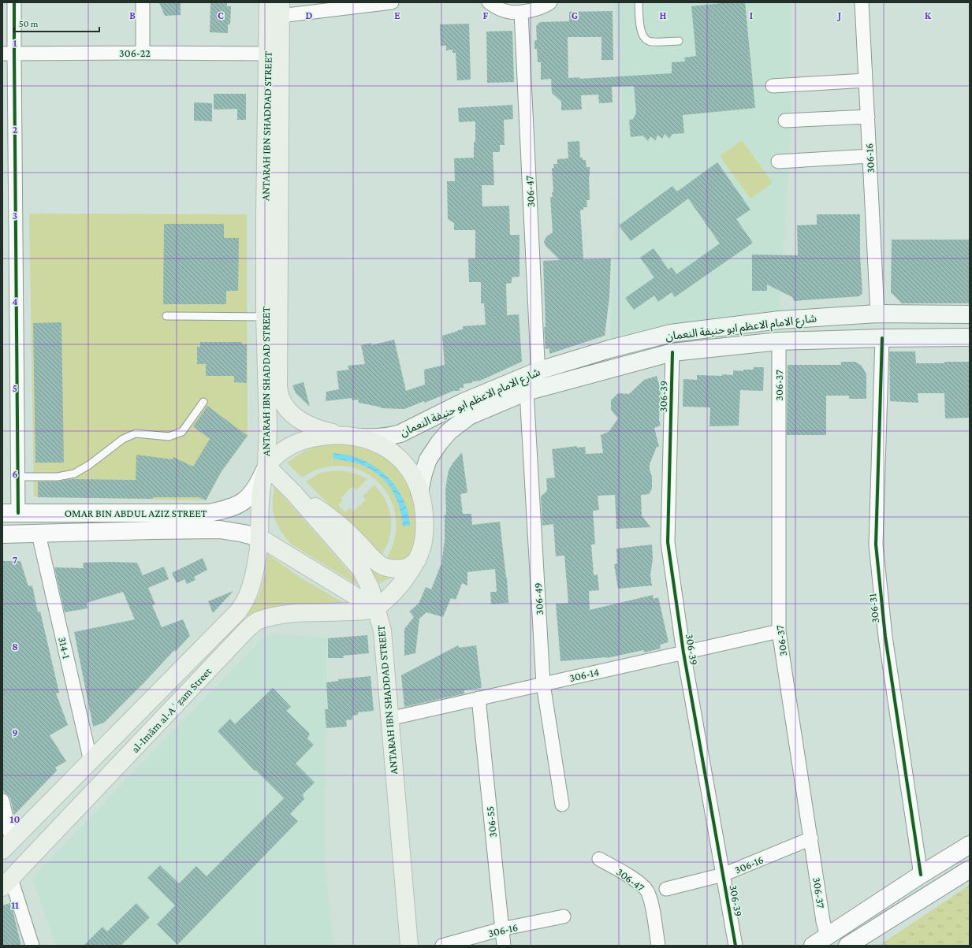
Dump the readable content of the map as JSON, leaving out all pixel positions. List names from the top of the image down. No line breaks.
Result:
{"streets":{"main road":["ANTARAH IBN SHADDAD STREET","شارع الامام الاعظم ابو حنيفة النعمان","al-Imām al-Aʿẓam Street"],"street":["306-22","306-16","306-47","306-37","306-39","OMAR BIN ABDUL AZIZ STREET","306-49","306-31","314-1","306-14","306-55"]},"crossings":[["306-22","ANTARAH IBN SHADDAD STREET"],["ANTARAH IBN SHADDAD STREET","OMAR BIN ABDUL AZIZ STREET"],["ANTARAH IBN SHADDAD STREET","306-14"],["ANTARAH IBN SHADDAD STREET","al-Imām al-Aʿẓam Street"],["306-16","شارع الامام الاعظم ابو حنيفة النعمان"],["306-16","306-37"],["306-16","306-39"],["306-16","306-55"],["306-47","شارع الامام الاعظم ابو حنيفة النعمان"],["شارع الامام الاعظم ابو حنيفة النعمان","306-37"],["شارع الامام الاعظم ابو حنيفة النعمان","306-39"],["شارع الامام الاعظم ابو حنيفة النعمان","306-49"],["شارع الامام الاعظم ابو حنيفة النعمان","306-31"],["306-37","306-14"],["306-39","306-14"],["OMAR BIN ABDUL AZIZ STREET","314-1"],["OMAR BIN ABDUL AZIZ STREET","al-Imām al-Aʿẓam Street"],["306-49","306-14"],["314-1","al-Imām al-Aʿẓam Street"],["306-14","306-55"]],"scale_bar":"50 m","grid":{"columns":["B","C","D","E","F","G","H","I","J","K"],"rows":["1","2","3","4","5","6","7","8","9","10","11"]}}
